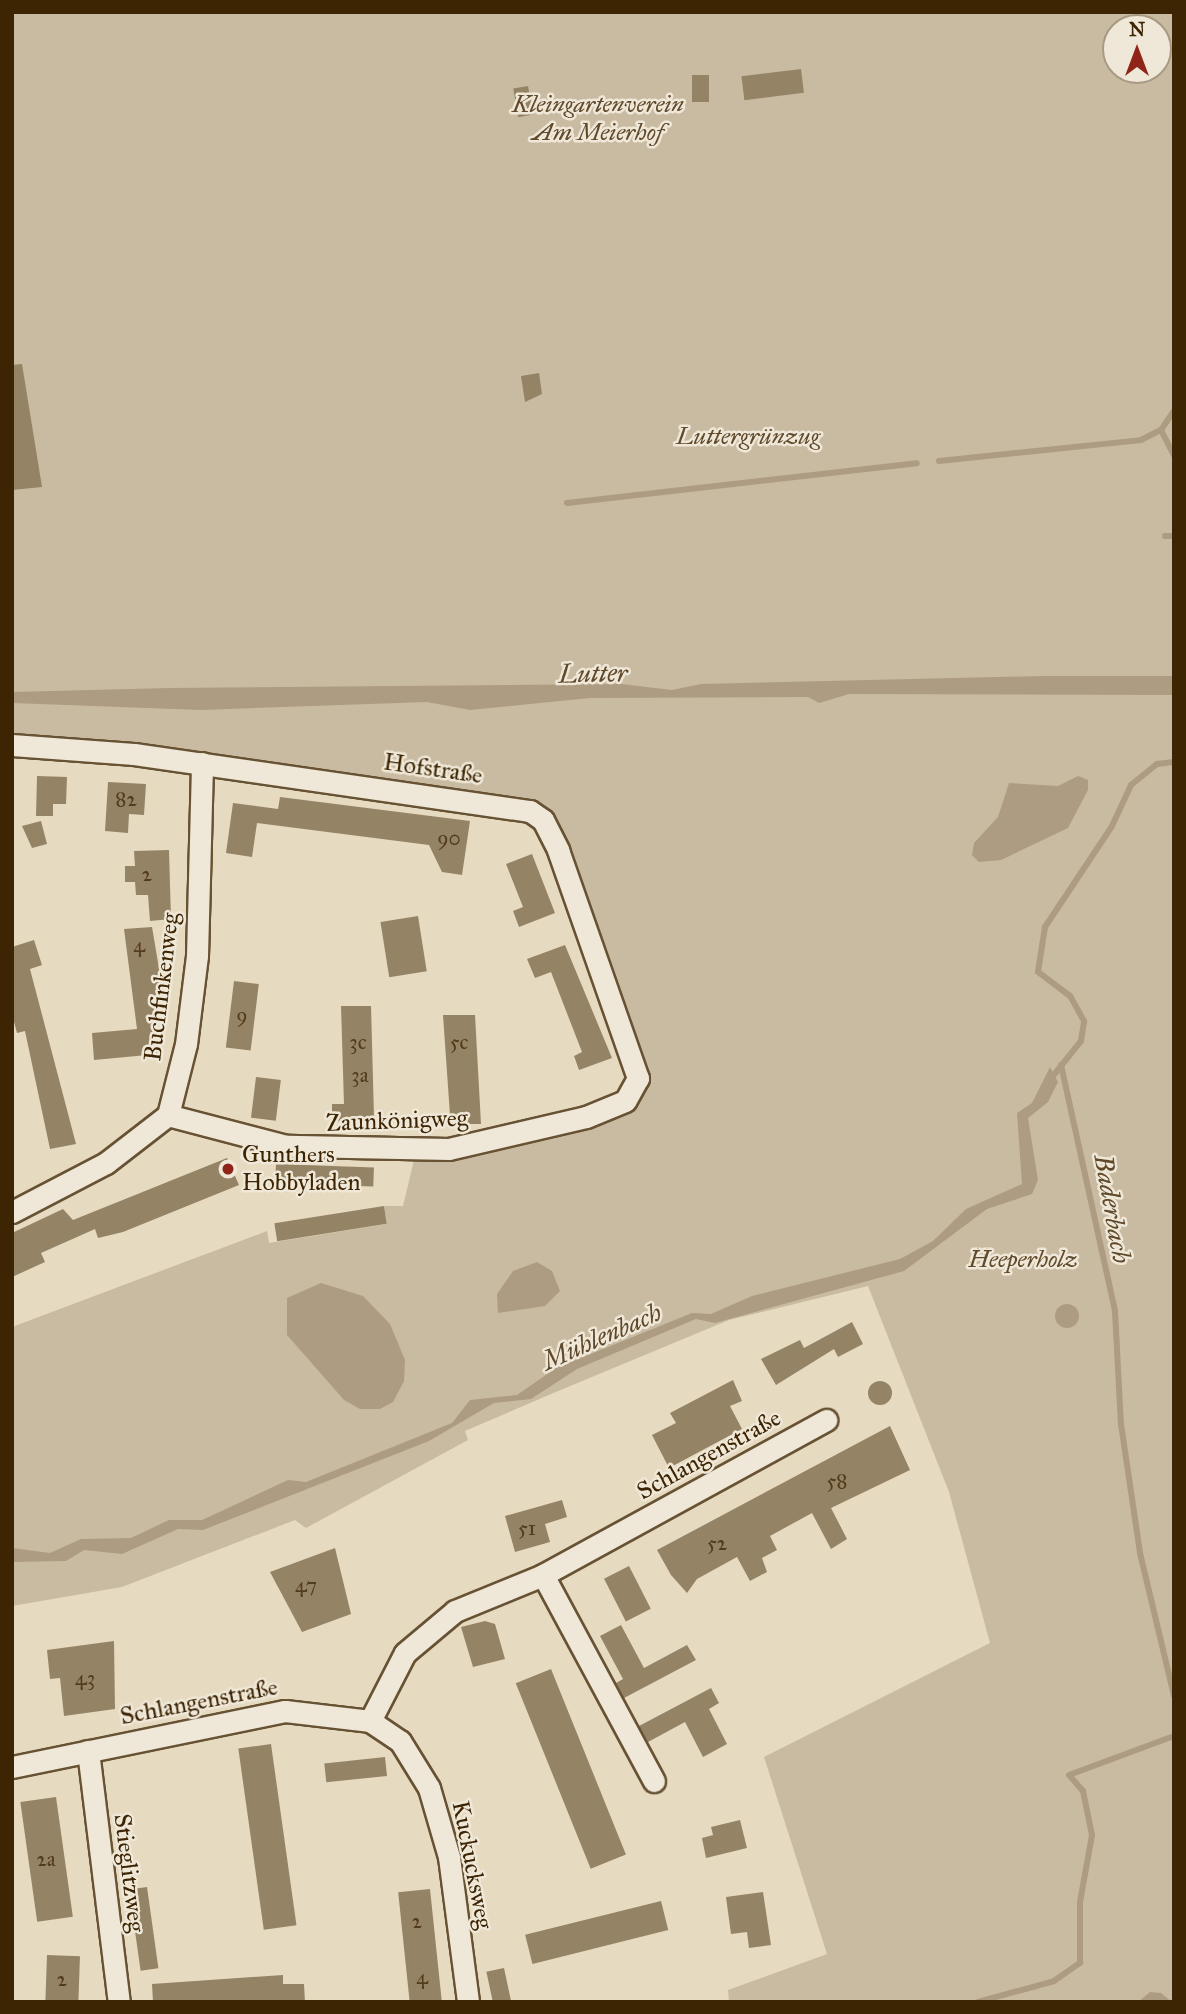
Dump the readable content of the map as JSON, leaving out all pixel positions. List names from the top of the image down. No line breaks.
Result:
{"streets":{"street":["Hofstraße","Buchfinkenweg","Zaunkönigweg","Schlangenstraße","Kuckucksweg","Stieglitzweg"]},"crossings":[["Hofstraße","Buchfinkenweg"],["Hofstraße","Zaunkönigweg"],["Buchfinkenweg","Zaunkönigweg"],["Schlangenstraße","Kuckucksweg"],["Schlangenstraße","Stieglitzweg"]],"water":["Lutter","Baderbach","Mühlenbach"],"parks":["Kleingartenverein Am Meierhof","Luttergrünzug","Heeperholz"],"places":["Gunthers Hobbyladen"],"house_numbers":["82","90","2","4","9","3c","5c","3a","58","51","52","47","43","2a","2","4","2"],"north":"top"}
